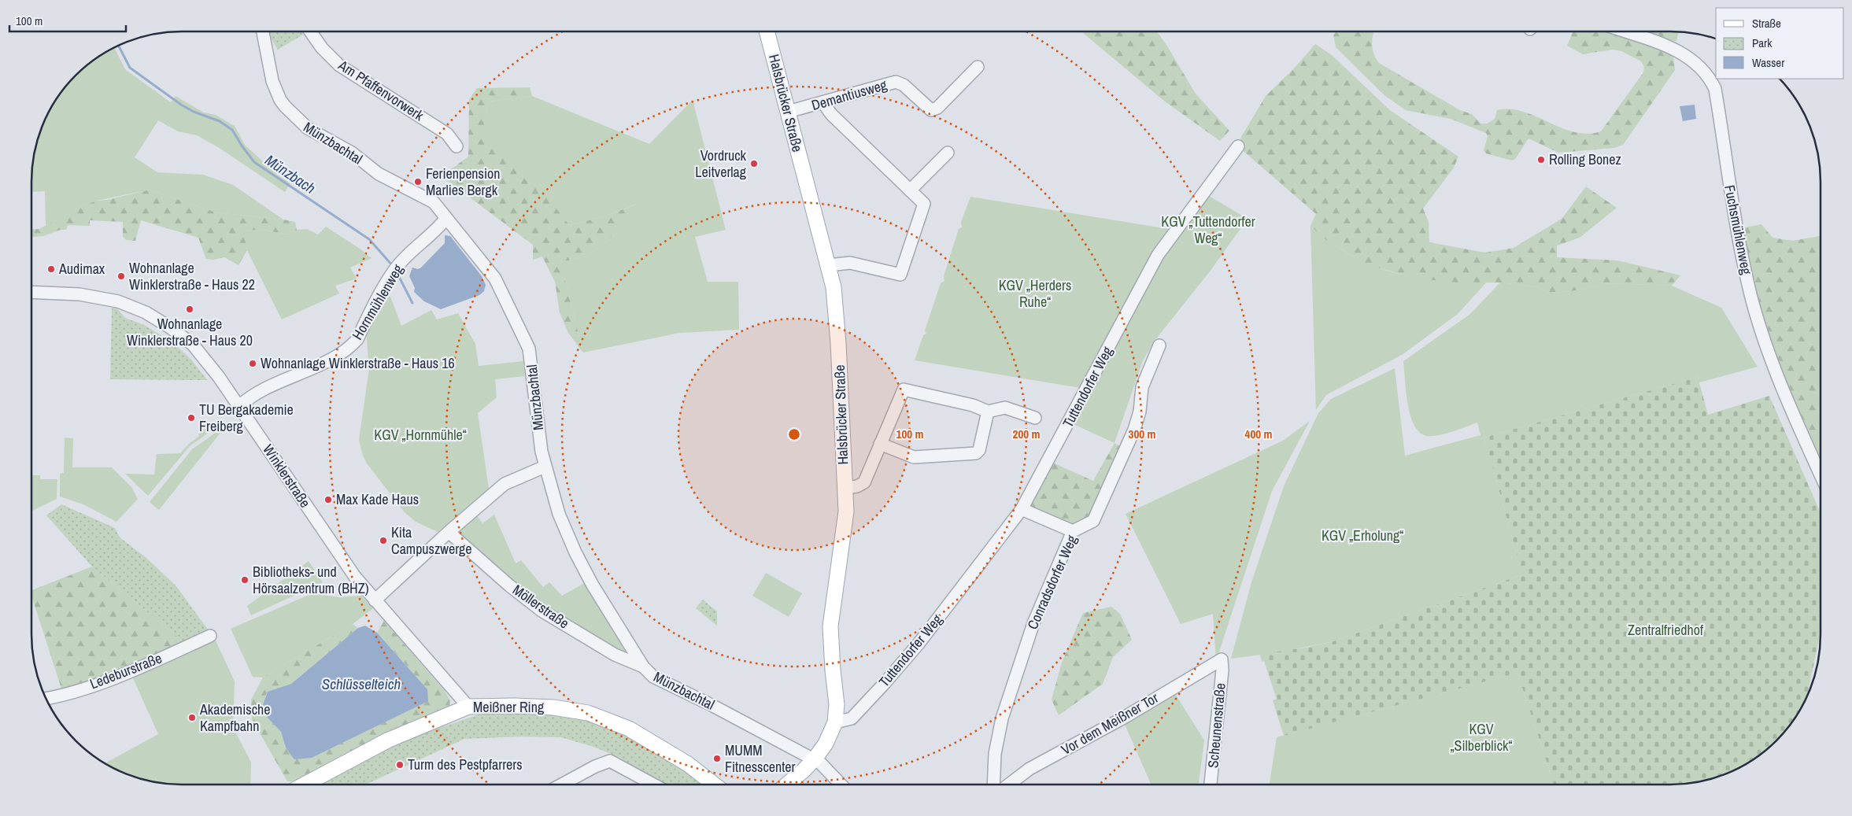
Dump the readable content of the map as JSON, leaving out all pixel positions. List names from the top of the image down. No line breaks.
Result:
{"streets":{"main road":["Halsbrücker Straße","Meißner Ring"],"street":["Am Pfaffenvorwerk","Demantiusweg","Münzbachtal","Fuchsmühlenweg","Hornmühlenweg","Tuttendorfer Weg","Winklerstraße","Conradsdorfer Weg","Möllerstraße","Ledeburstraße","Vor dem Meißner Tor","Scheunenstraße"]},"crossings":[["Demantiusweg","Halsbrücker Straße"],["Halsbrücker Straße","Münzbachtal"],["Halsbrücker Straße","Tuttendorfer Weg"],["Münzbachtal","Hornmühlenweg"],["Münzbachtal","Möllerstraße"],["Hornmühlenweg","Winklerstraße"],["Winklerstraße","Meißner Ring"],["Vor dem Meißner Tor","Scheunenstraße"]],"water":["Münzbach","Schlüsselteich"],"parks":["KGV „Tuttendorfer Weg“","KGV „Herders Ruhe“","KGV „Hornmühle“","KGV „Erholung“","Zentralfriedhof","KGV „Silberblick“"],"places":["Rolling Bonez","Vordruck Leitverlag","Ferienpension Marlies Bergk","Audimax","Wohnanlage Winklerstraße - Haus 22","Wohnanlage Winklerstraße - Haus 20","Wohnanlage Winklerstraße - Haus 16","TU Bergakademie Freiberg","Max Kade Haus","Kita Campuszwerge","Bibliotheks- und Hörsaalzentrum (BHZ)","Akademische Kampfbahn","MUMM Fitnesscenter","Turm des Pestpfarrers"],"legend":["Straße","Park","Wasser"],"scale_bar":"100 m","rings":["100 m","200 m","300 m","400 m"]}
